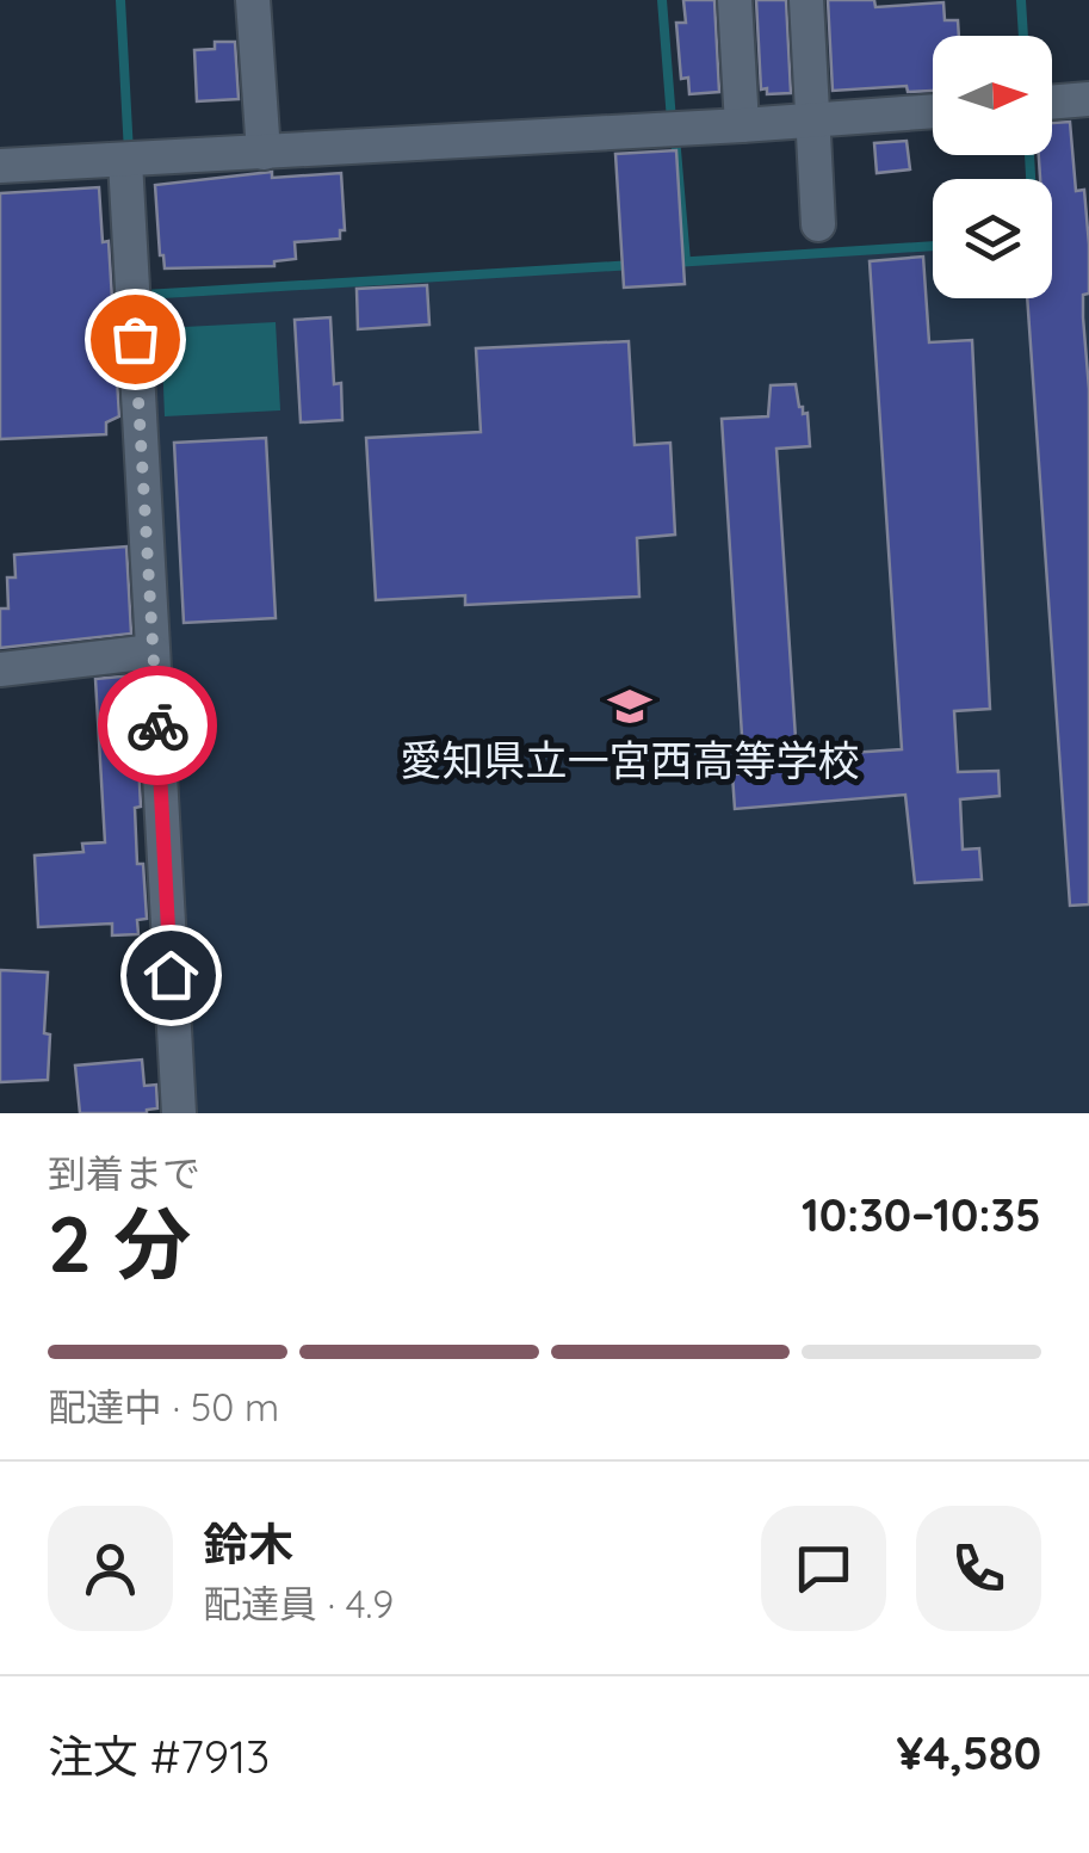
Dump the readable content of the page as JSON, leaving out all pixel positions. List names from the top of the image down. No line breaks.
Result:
{"places":{"school or university":["愛知県立一宮西高等学校"]},"north":"right","page":{"heading":["2 分","到着まで","10:30–10:35"],"panel":["鈴木","配達員 · 4.9","注文 #7913","¥4,580"],"bar":"配達中 · 50 m"}}
